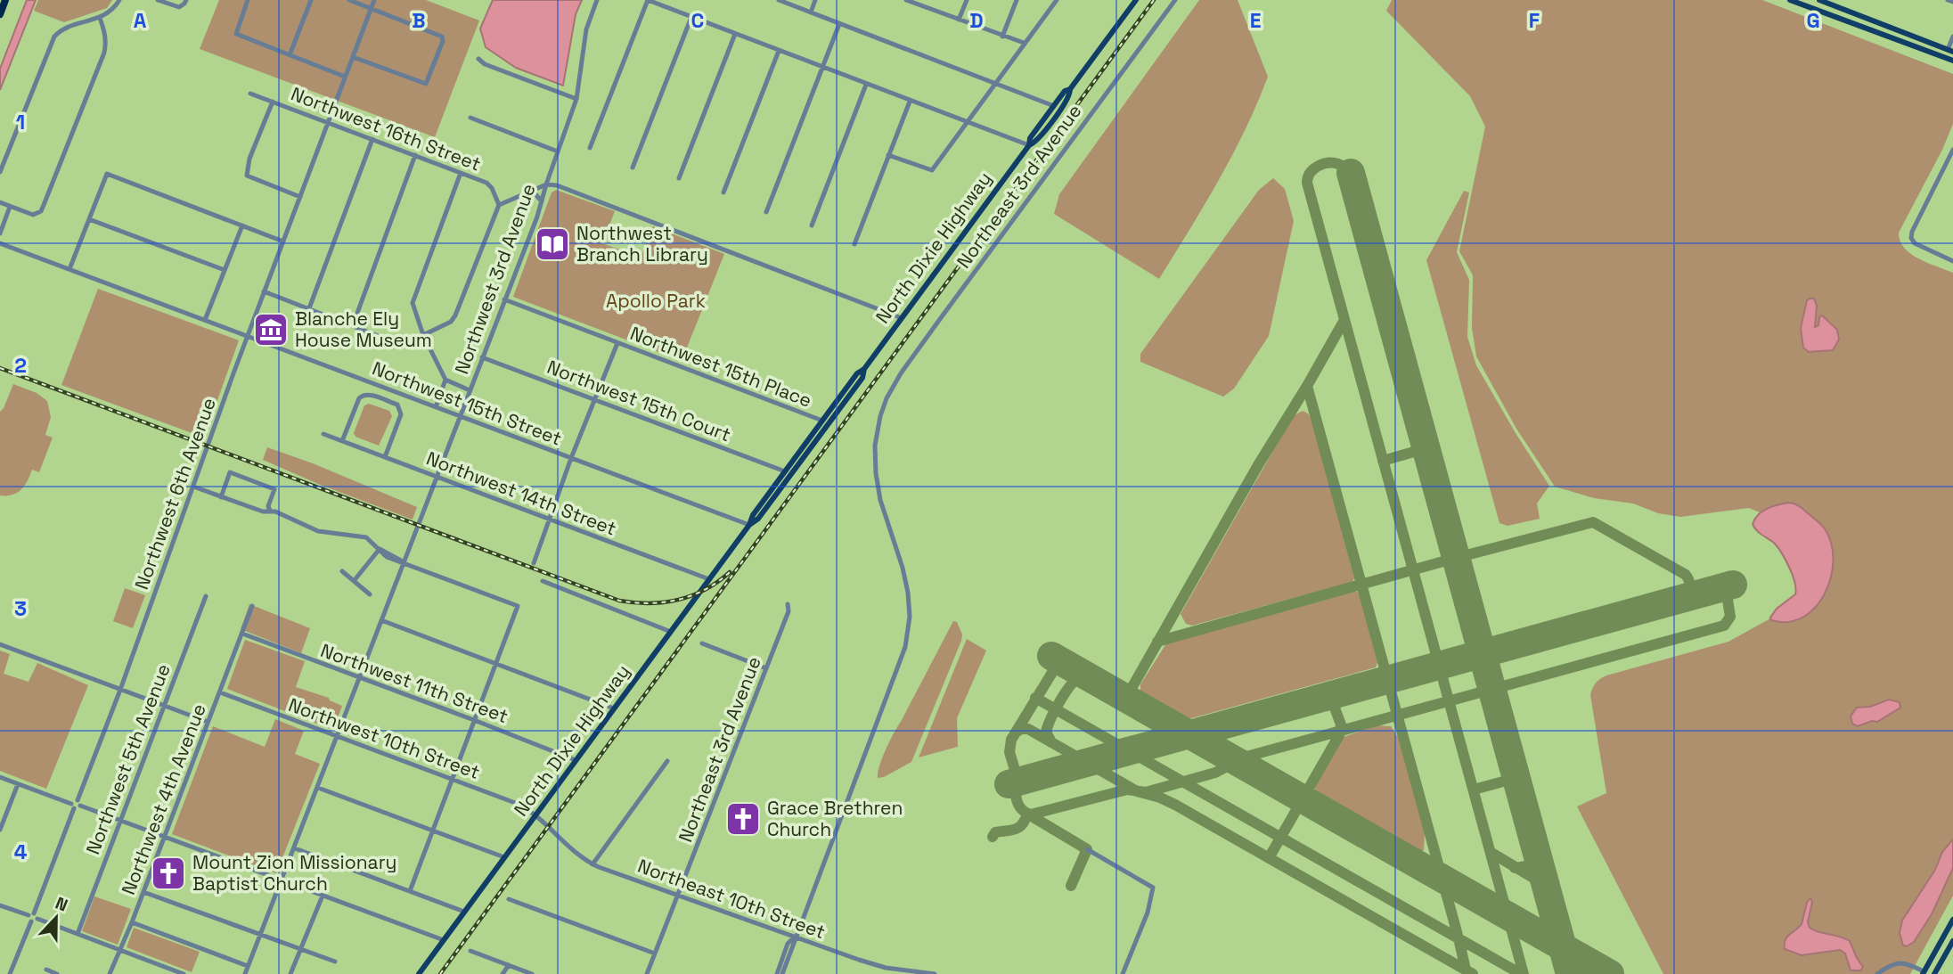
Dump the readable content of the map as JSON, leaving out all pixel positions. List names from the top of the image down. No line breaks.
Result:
{"streets":{"main road":["North Dixie Highway"],"street":["Northwest 16th Street","Northeast 3rd Avenue","Northwest 3rd Avenue","Northwest 15th Place","Northwest 15th Court","Northwest 15th Street","Northwest 6th Avenue","Northwest 14th Street","Northwest 11th Street","Northwest 10th Street","Northwest 5th Avenue","Northwest 4th Avenue","Northeast 10th Street"]},"crossings":[["Northwest 16th Street","Northwest 6th Avenue"],["Northeast 3rd Avenue","Northeast 10th Street"],["North Dixie Highway","Northwest 15th Place"],["North Dixie Highway","Northwest 15th Court"],["North Dixie Highway","Northwest 15th Street"],["North Dixie Highway","Northwest 14th Street"],["North Dixie Highway","Northwest 11th Street"],["North Dixie Highway","Northwest 10th Street"],["North Dixie Highway","Northeast 10th Street"],["Northwest 3rd Avenue","Northwest 15th Place"],["Northwest 3rd Avenue","Northwest 15th Court"],["Northwest 3rd Avenue","Northwest 15th Street"],["Northwest 3rd Avenue","Northwest 14th Street"],["Northwest 3rd Avenue","Northwest 11th Street"],["Northwest 3rd Avenue","Northwest 10th Street"],["Northwest 15th Street","Northwest 6th Avenue"],["Northwest 11th Street","Northwest 4th Avenue"],["Northwest 10th Street","Northwest 4th Avenue"],["Northwest 10th Street","Northeast 10th Street"]],"parks":["Apollo Park"],"places":{"library":["Northwest Branch Library"],"museum":["Blanche Ely House Museum"],"church":["Grace Brethren Church","Mount Zion Missionary Baptist Church"]},"north":"top","grid":{"columns":["A","B","C","D","E","F","G"],"rows":["1","2","3","4"]}}
